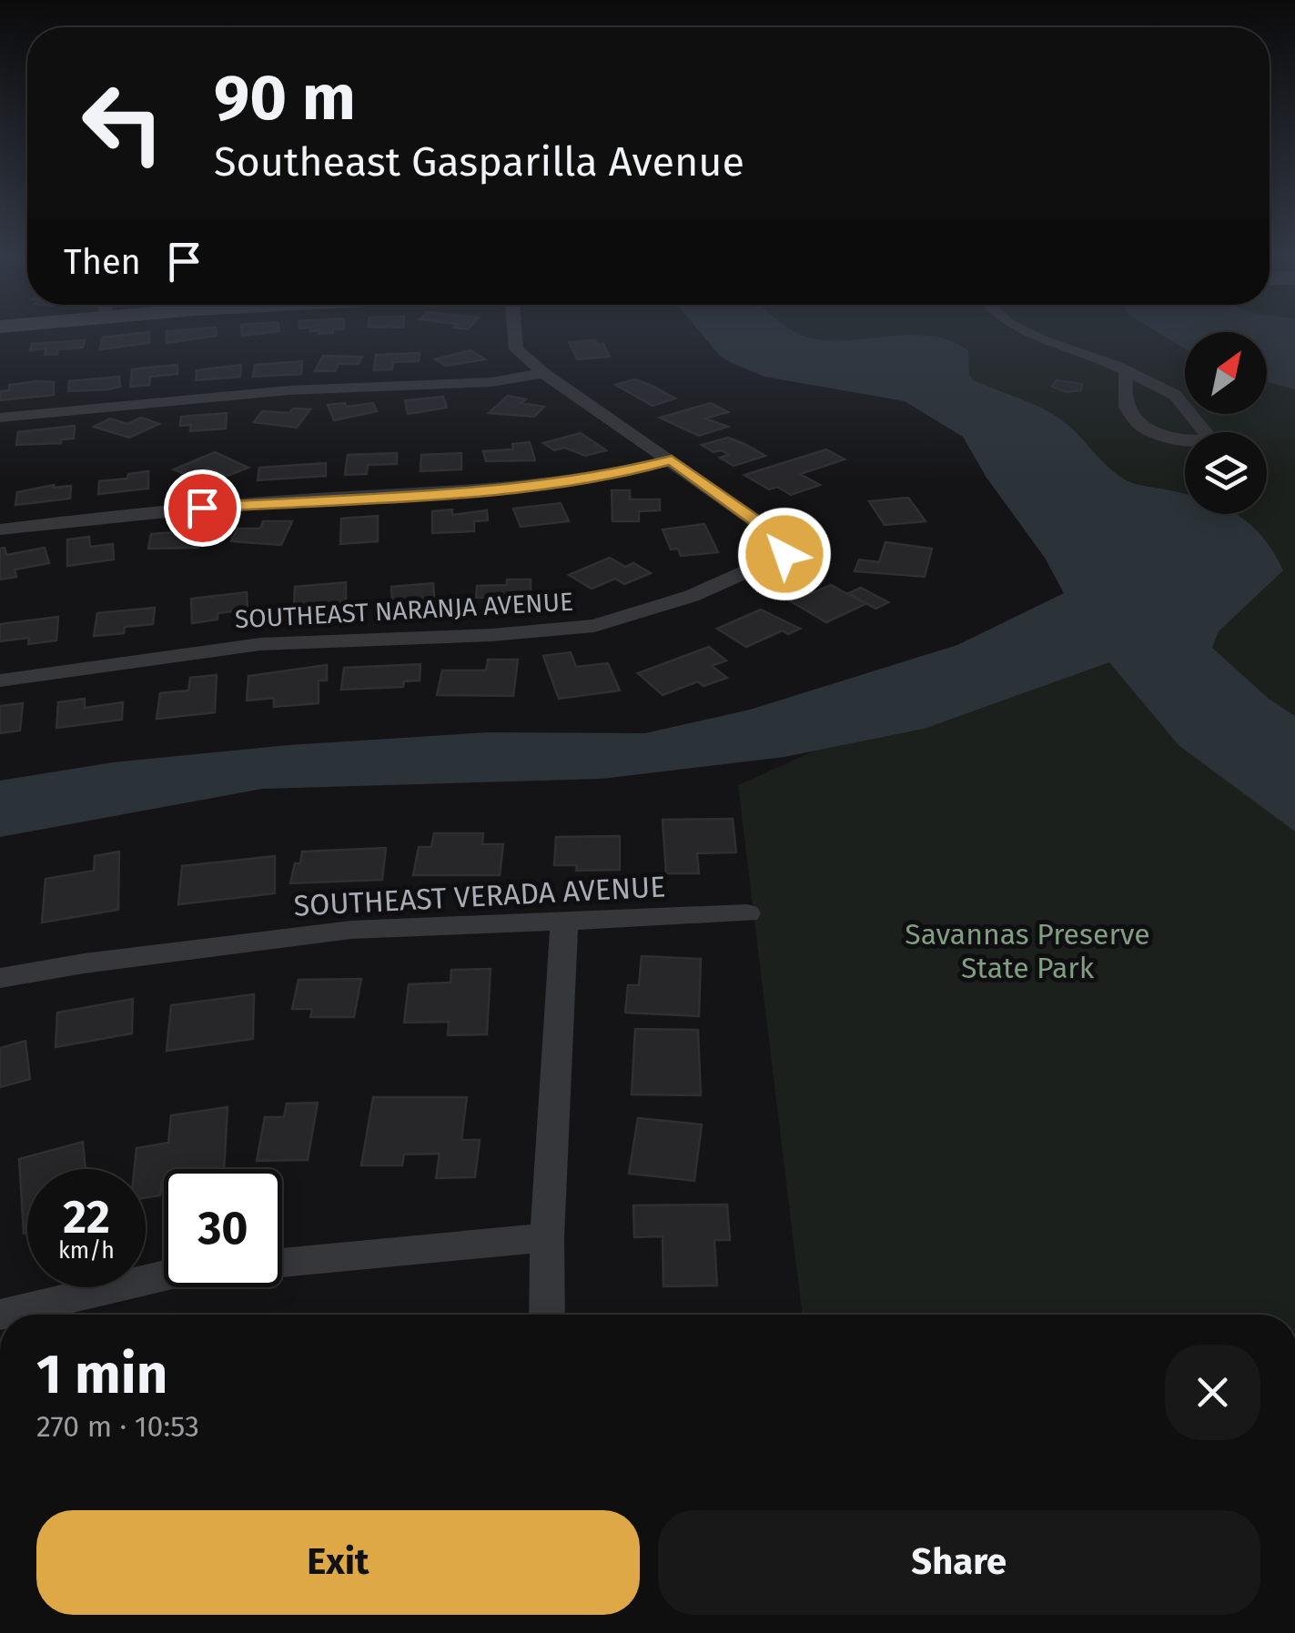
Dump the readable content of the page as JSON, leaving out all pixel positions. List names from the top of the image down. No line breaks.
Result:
{"streets":{"street":["SOUTHEAST NARANJA AVENUE","SOUTHEAST VERADA AVENUE"]},"parks":["Savannas Preserve State Park"],"north":"top right","page":{"turn":["90 m","Southeast Gasparilla Avenue"],"then":"Then","speed":"22 km/h","limit":"30","heading":["1 min","270 m · 10:53"],"buttons":["Exit","Share"]}}
